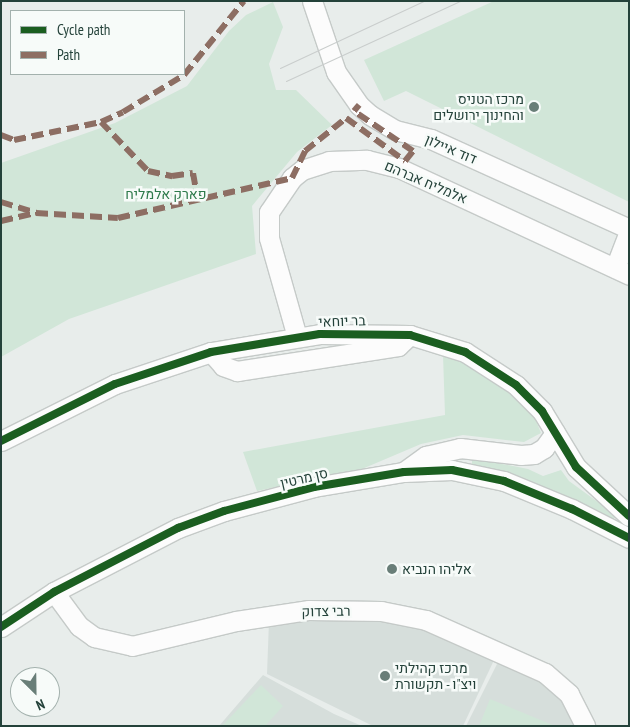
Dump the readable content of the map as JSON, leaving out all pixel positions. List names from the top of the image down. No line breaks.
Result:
{"streets":{"street":["דוד איילון","אלמליח אברהם","בר יוחאי","סן מרטין","רבי צדוק"]},"crossings":[["דוד איילון","אלמליח אברהם"],["אלמליח אברהם","בר יוחאי"],["סן מרטין","רבי צדוק"]],"parks":["פארק אלמליח"],"places":["מרכז הטניס והחינוך ירושלים","אליהו הנביא","מרכז קהילתי ויצ\"ו - תקשורת"],"legend":["Cycle path","Path"],"north":"bottom right"}
